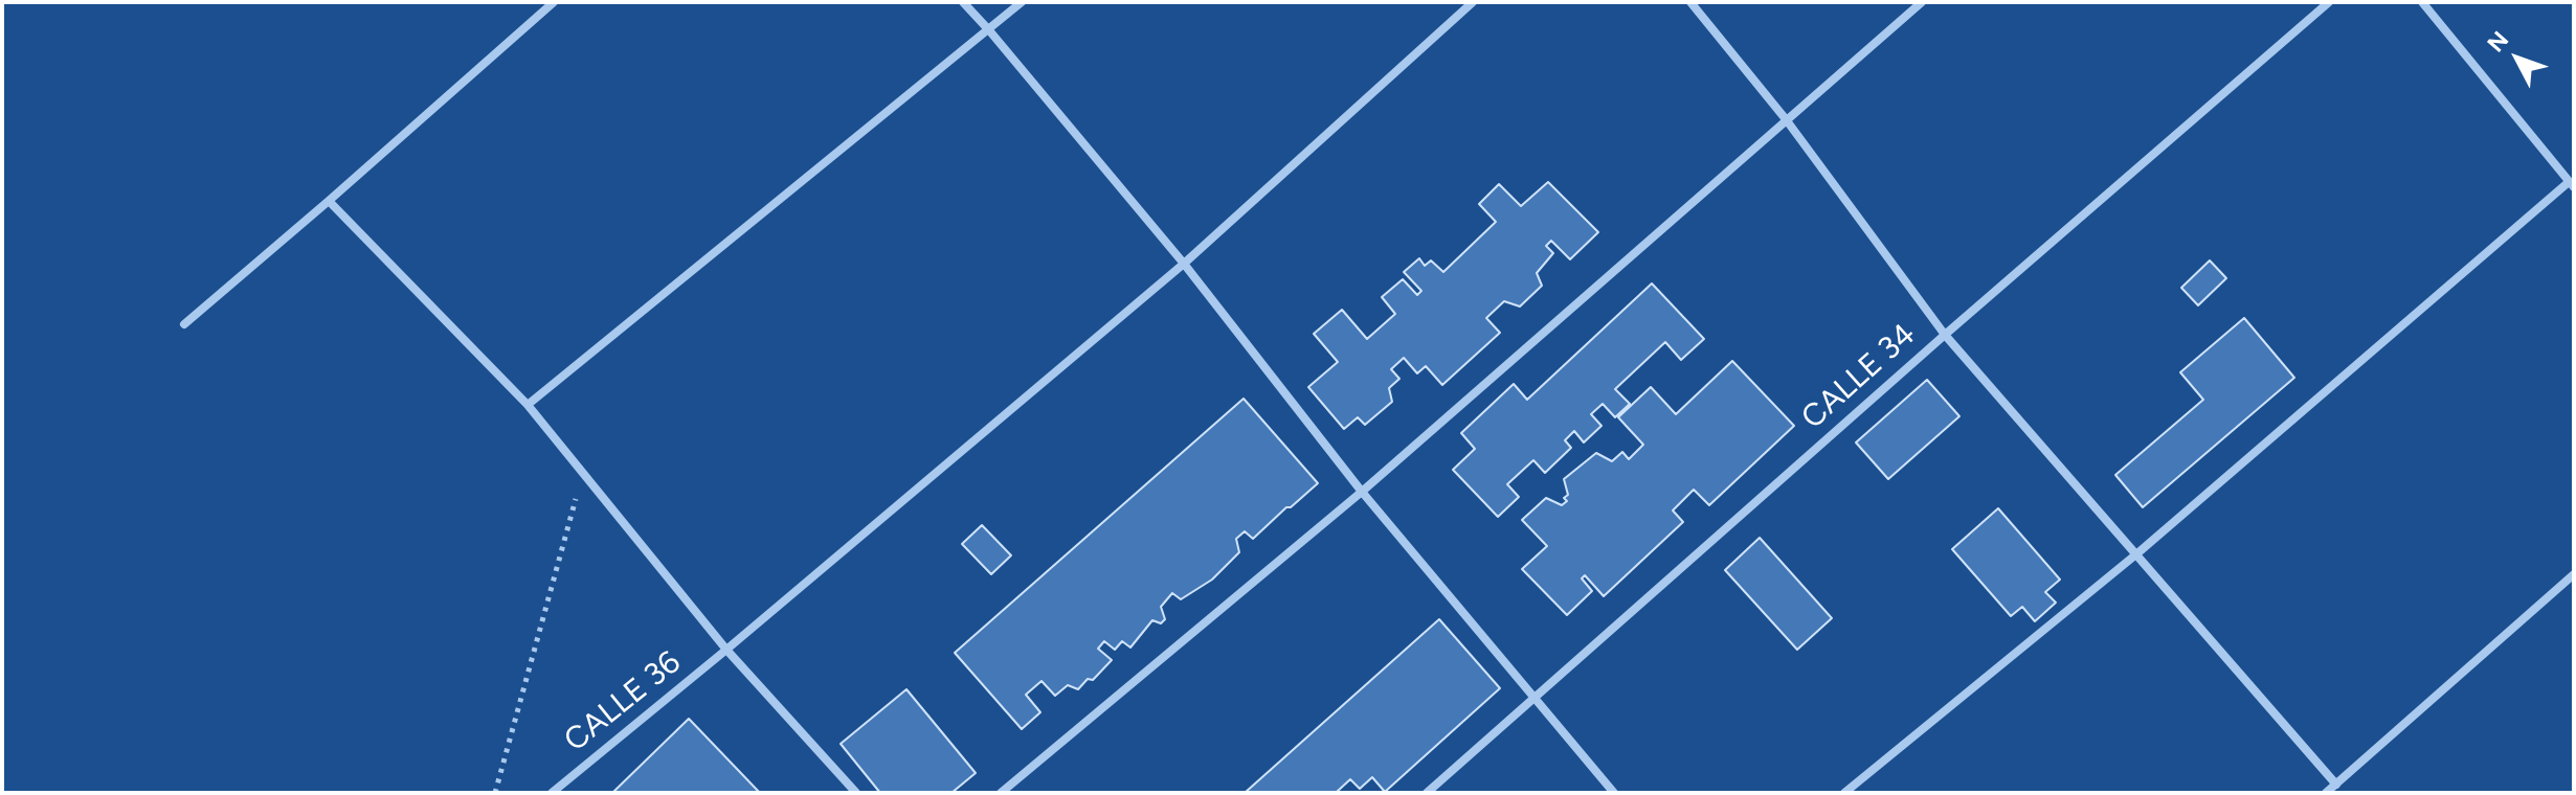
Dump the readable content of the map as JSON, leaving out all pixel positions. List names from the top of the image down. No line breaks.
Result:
{"streets":{"street":["CALLE 34","CALLE 36"]},"north":"top left"}
